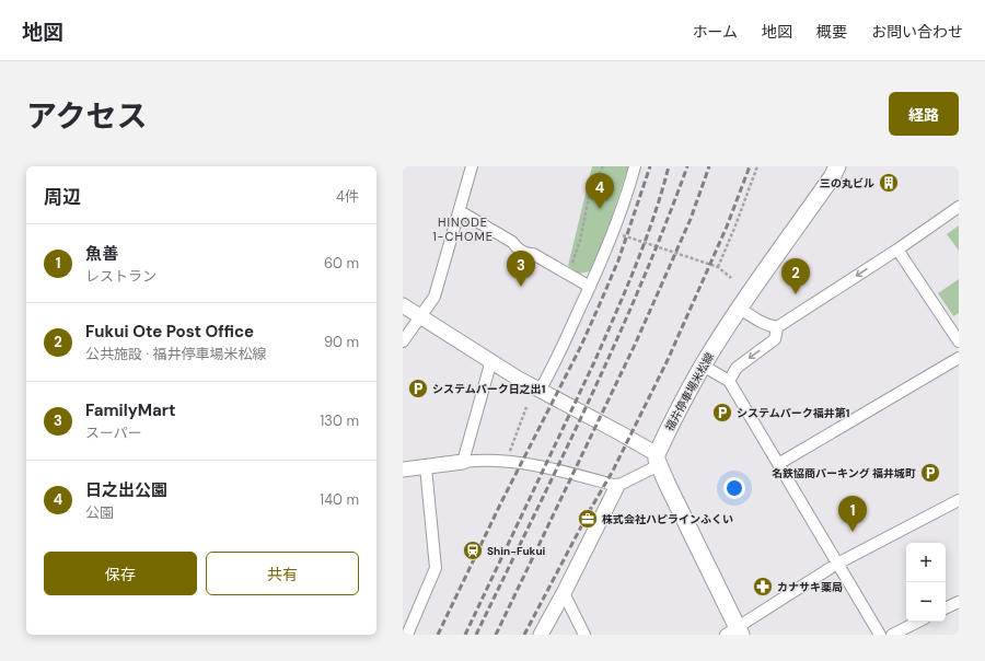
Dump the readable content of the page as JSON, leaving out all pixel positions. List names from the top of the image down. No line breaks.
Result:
{"streets":{"main road":["福井停車場米松線"]},"districts":["HINODE 1-CHOME"],"places":{"building":["三の丸ビル"],"parking":["システムパーク日之出1","システムパーク福井第1","名鉄協商パーキング 福井城町"],"office":["株式会社ハピラインふくい"],"station":["Shin-Fukui"],"pharmacy":["カナサキ薬局"]},"page":{"header":"地図","nav":["ホーム","地図","概要","お問い合わせ"],"title":"アクセス","buttons":["経路",["保存","共有"]],"heading":["周辺","4件"],"pins":["4","3","2","1"],"list":[{"mark":"1","name":"魚善","note":"レストラン","value":"60 m"},{"mark":"2","name":"Fukui Ote Post Office","note":"公共施設 · 福井停車場米松線","value":"90 m"},{"mark":"3","name":"FamilyMart","note":"スーパー","value":"130 m"},{"mark":"4","name":"日之出公園","note":"公園","value":"140 m"}],"map_buttons":["+","−"]}}
